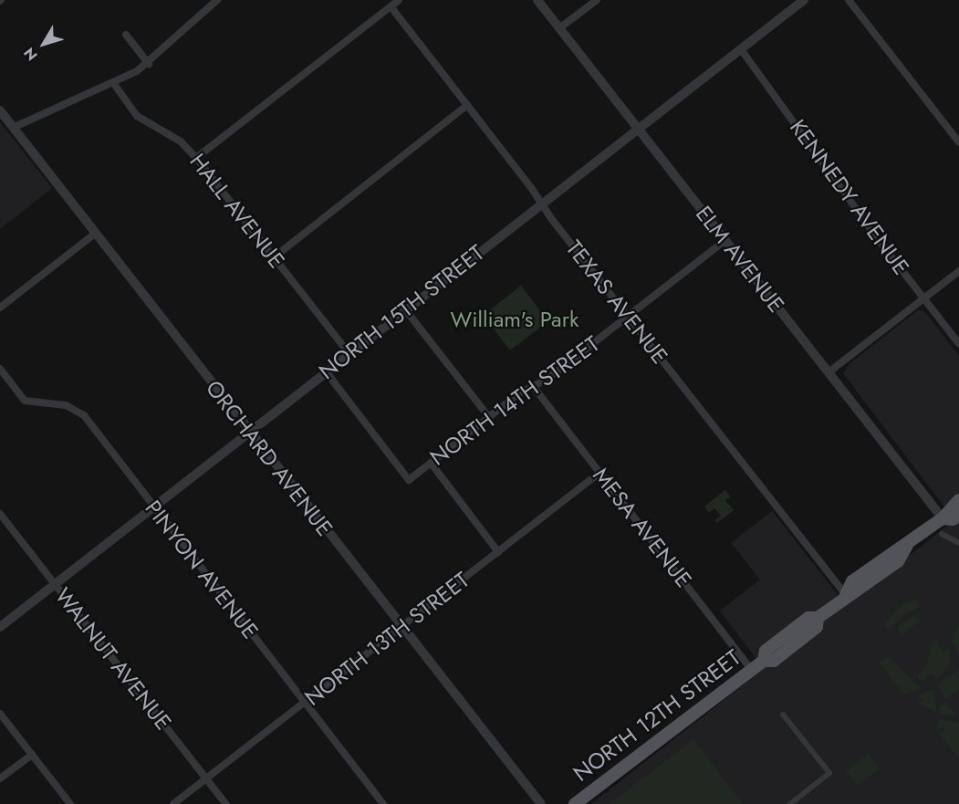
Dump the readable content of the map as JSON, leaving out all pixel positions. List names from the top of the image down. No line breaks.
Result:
{"streets":{"main road":["NORTH 12TH STREET"],"street":["KENNEDY AVENUE","HALL AVENUE","ELM AVENUE","TEXAS AVENUE","NORTH 15TH STREET","NORTH 14TH STREET","ORCHARD AVENUE","MESA AVENUE","PINYON AVENUE","NORTH 13TH STREET","WALNUT AVENUE"]},"crossings":[["KENNEDY AVENUE","NORTH 15TH STREET"],["HALL AVENUE","NORTH 15TH STREET"],["ELM AVENUE","NORTH 15TH STREET"],["ELM AVENUE","NORTH 14TH STREET"],["ELM AVENUE","NORTH 12TH STREET"],["TEXAS AVENUE","NORTH 15TH STREET"],["TEXAS AVENUE","NORTH 14TH STREET"],["TEXAS AVENUE","NORTH 12TH STREET"],["NORTH 15TH STREET","NORTH 14TH STREET"],["NORTH 15TH STREET","ORCHARD AVENUE"],["NORTH 15TH STREET","PINYON AVENUE"],["NORTH 15TH STREET","WALNUT AVENUE"],["NORTH 14TH STREET","MESA AVENUE"],["ORCHARD AVENUE","NORTH 13TH STREET"],["MESA AVENUE","NORTH 13TH STREET"],["MESA AVENUE","NORTH 12TH STREET"],["PINYON AVENUE","NORTH 13TH STREET"],["NORTH 13TH STREET","WALNUT AVENUE"]],"parks":["William's Park"],"north":"bottom left"}
